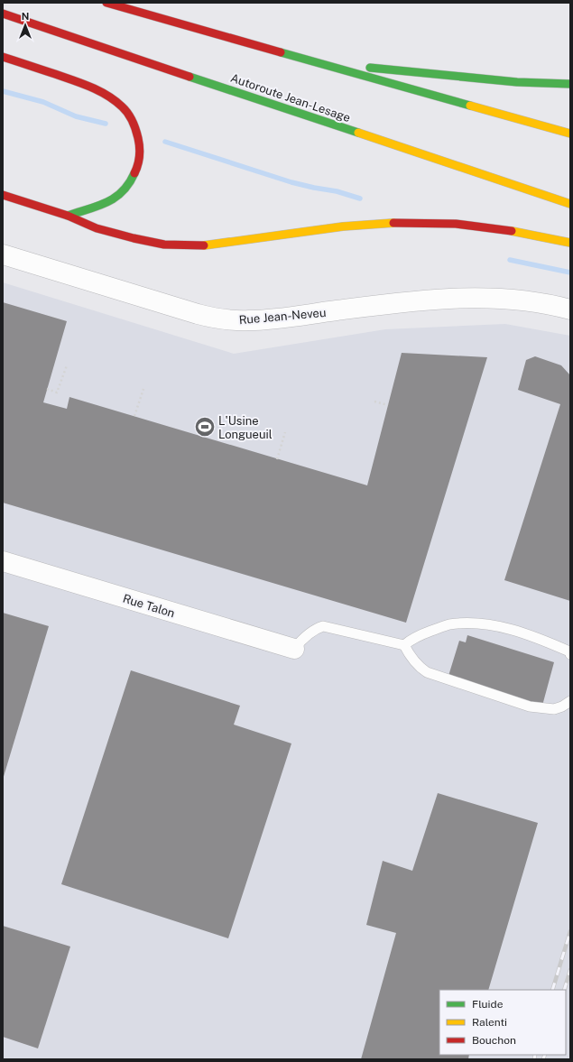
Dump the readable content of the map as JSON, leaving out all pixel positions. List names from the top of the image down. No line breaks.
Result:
{"streets":{"highway":["Autoroute Jean-Lesage"],"street":["Rue Jean-Neveu","Rue Talon"]},"places":{"sports":["L'Usine Longueuil"]},"legend":["Fluide","Ralenti","Bouchon"],"north":"top"}
